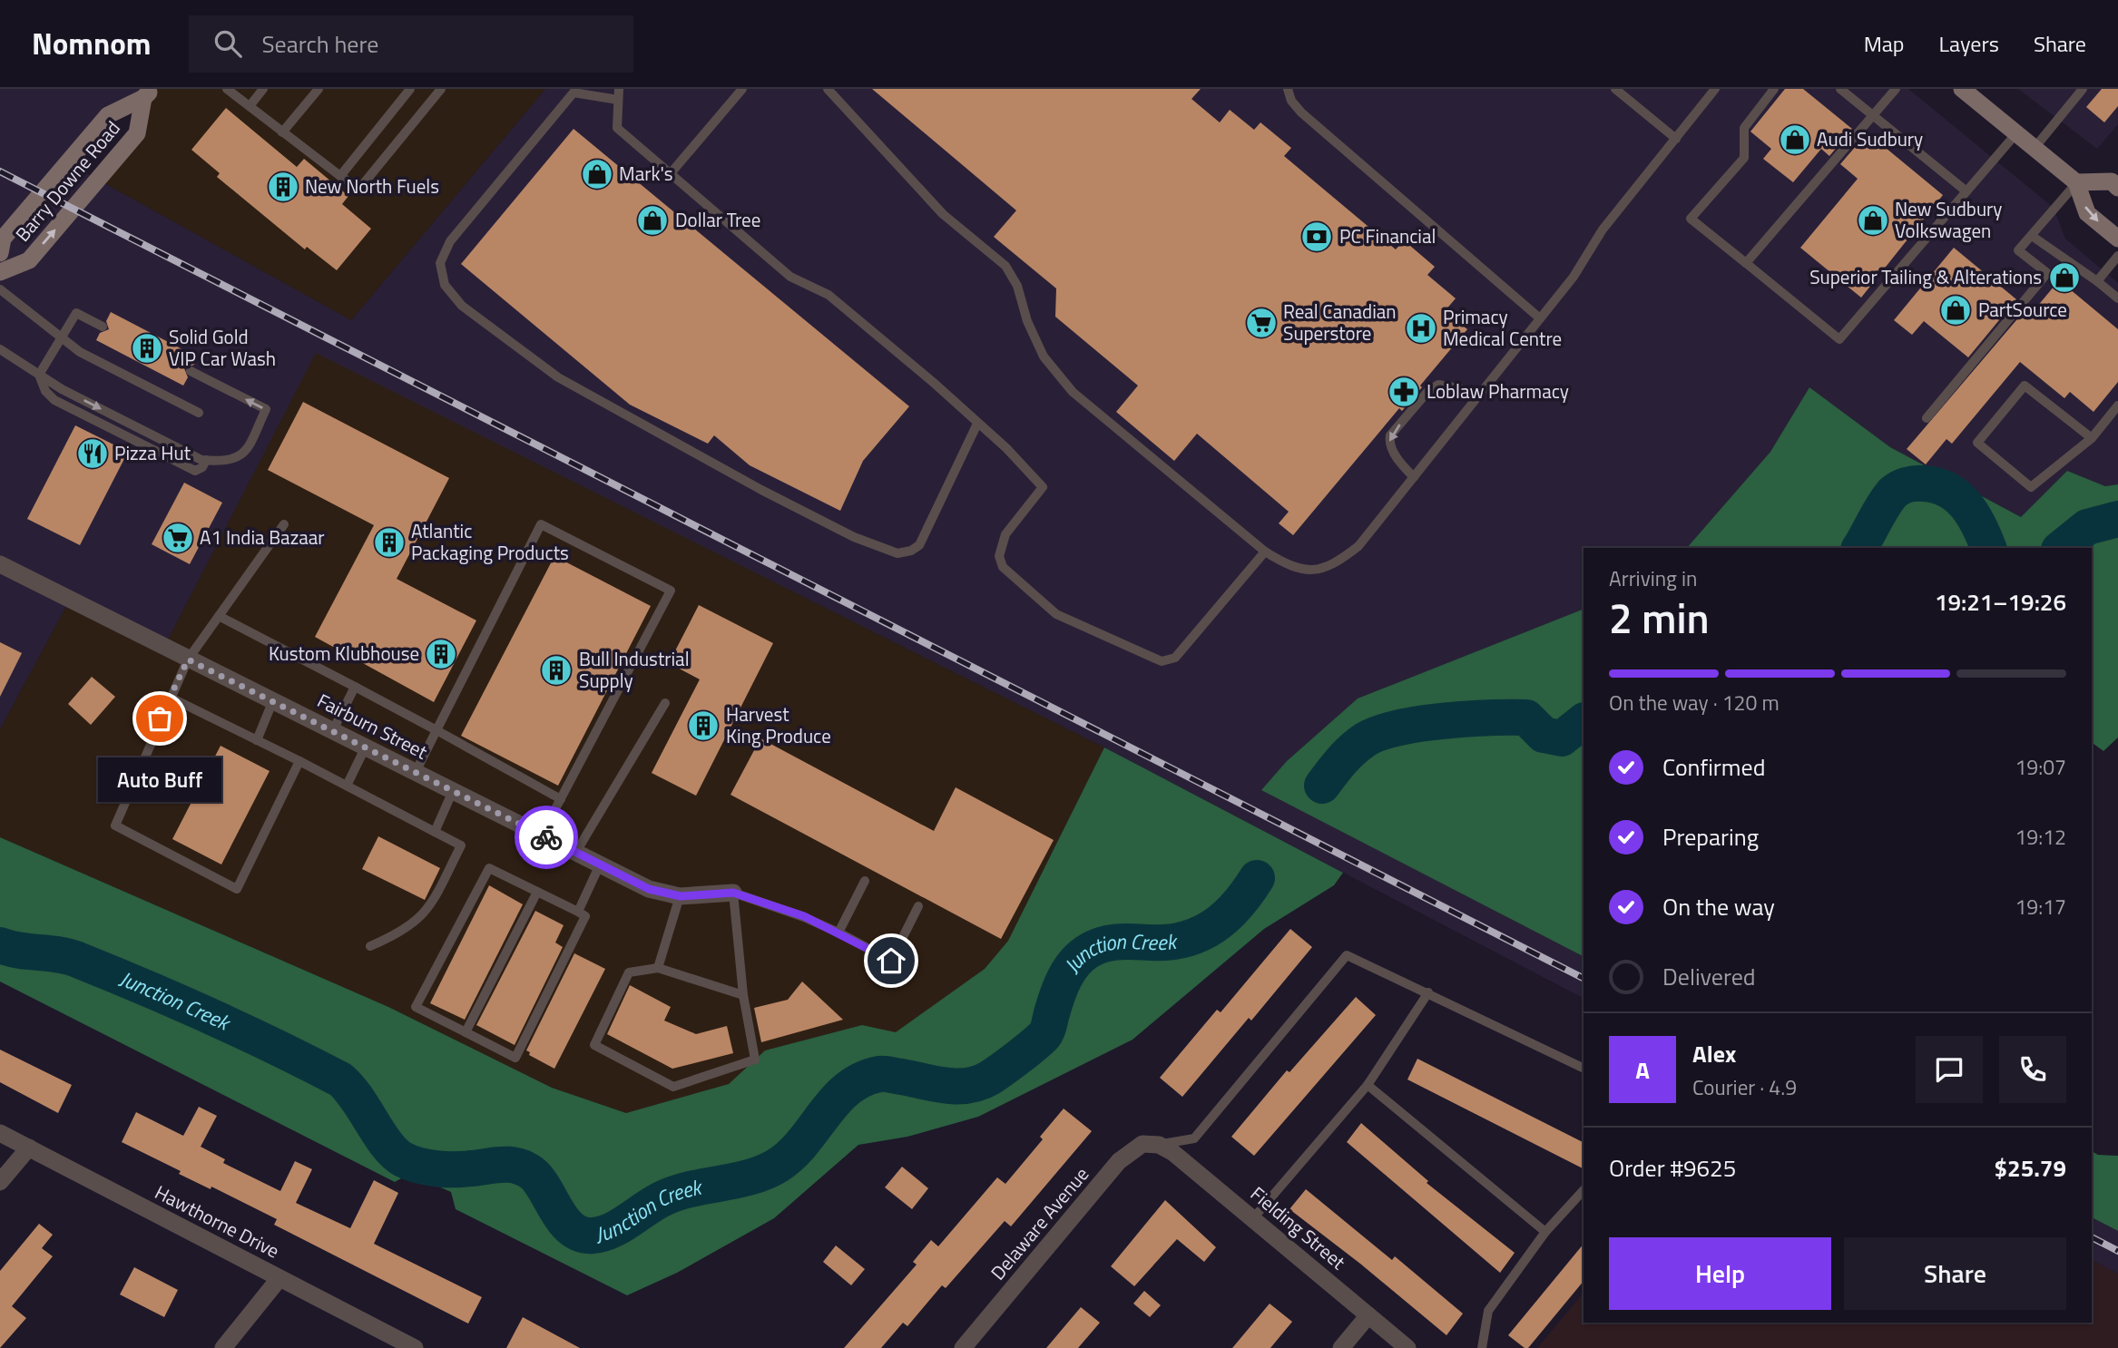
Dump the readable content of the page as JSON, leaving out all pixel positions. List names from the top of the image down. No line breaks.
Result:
{"streets":{"main road":["Barry Downe Road"],"street":["Fairburn Street","Hawthorne Drive","Delaware Avenue","Fielding Street"]},"crossings":[["Delaware Avenue","Fielding Street"]],"water":["Junction Creek"],"places":{"shop":["Audi Sudbury","Mark's","Dollar Tree","New Sudbury Volkswagen","Superior Tailing & Alterations","PartSource"],"building":["New North Fuels","Solid Gold VIP Car Wash","Atlantic Packaging Products","Kustom Klubhouse","Bull Industrial Supply","Harvest King Produce"],"bank":["PC Financial"],"supermarket":["Real Canadian Superstore","A1 India Bazaar"],"hospital":["Primacy Medical Centre"],"pharmacy":["Loblaw Pharmacy"],"restaurant":["Pizza Hut"],"other":["Auto Buff"]},"page":{"header":"Nomnom","search":"Search here","nav":["Map","Layers","Share"],"heading":["2 min","Arriving in","19:21–19:26"],"panel":["Alex","Courier · 4.9","Order #9625","$25.79"],"bar":"On the way · 120 m","list":[["Confirmed","19:07"],["Preparing","19:12"],["On the way","19:17"],"Delivered"],"bubble":"Auto Buff","round":"A","buttons":["Help","Share"]}}
